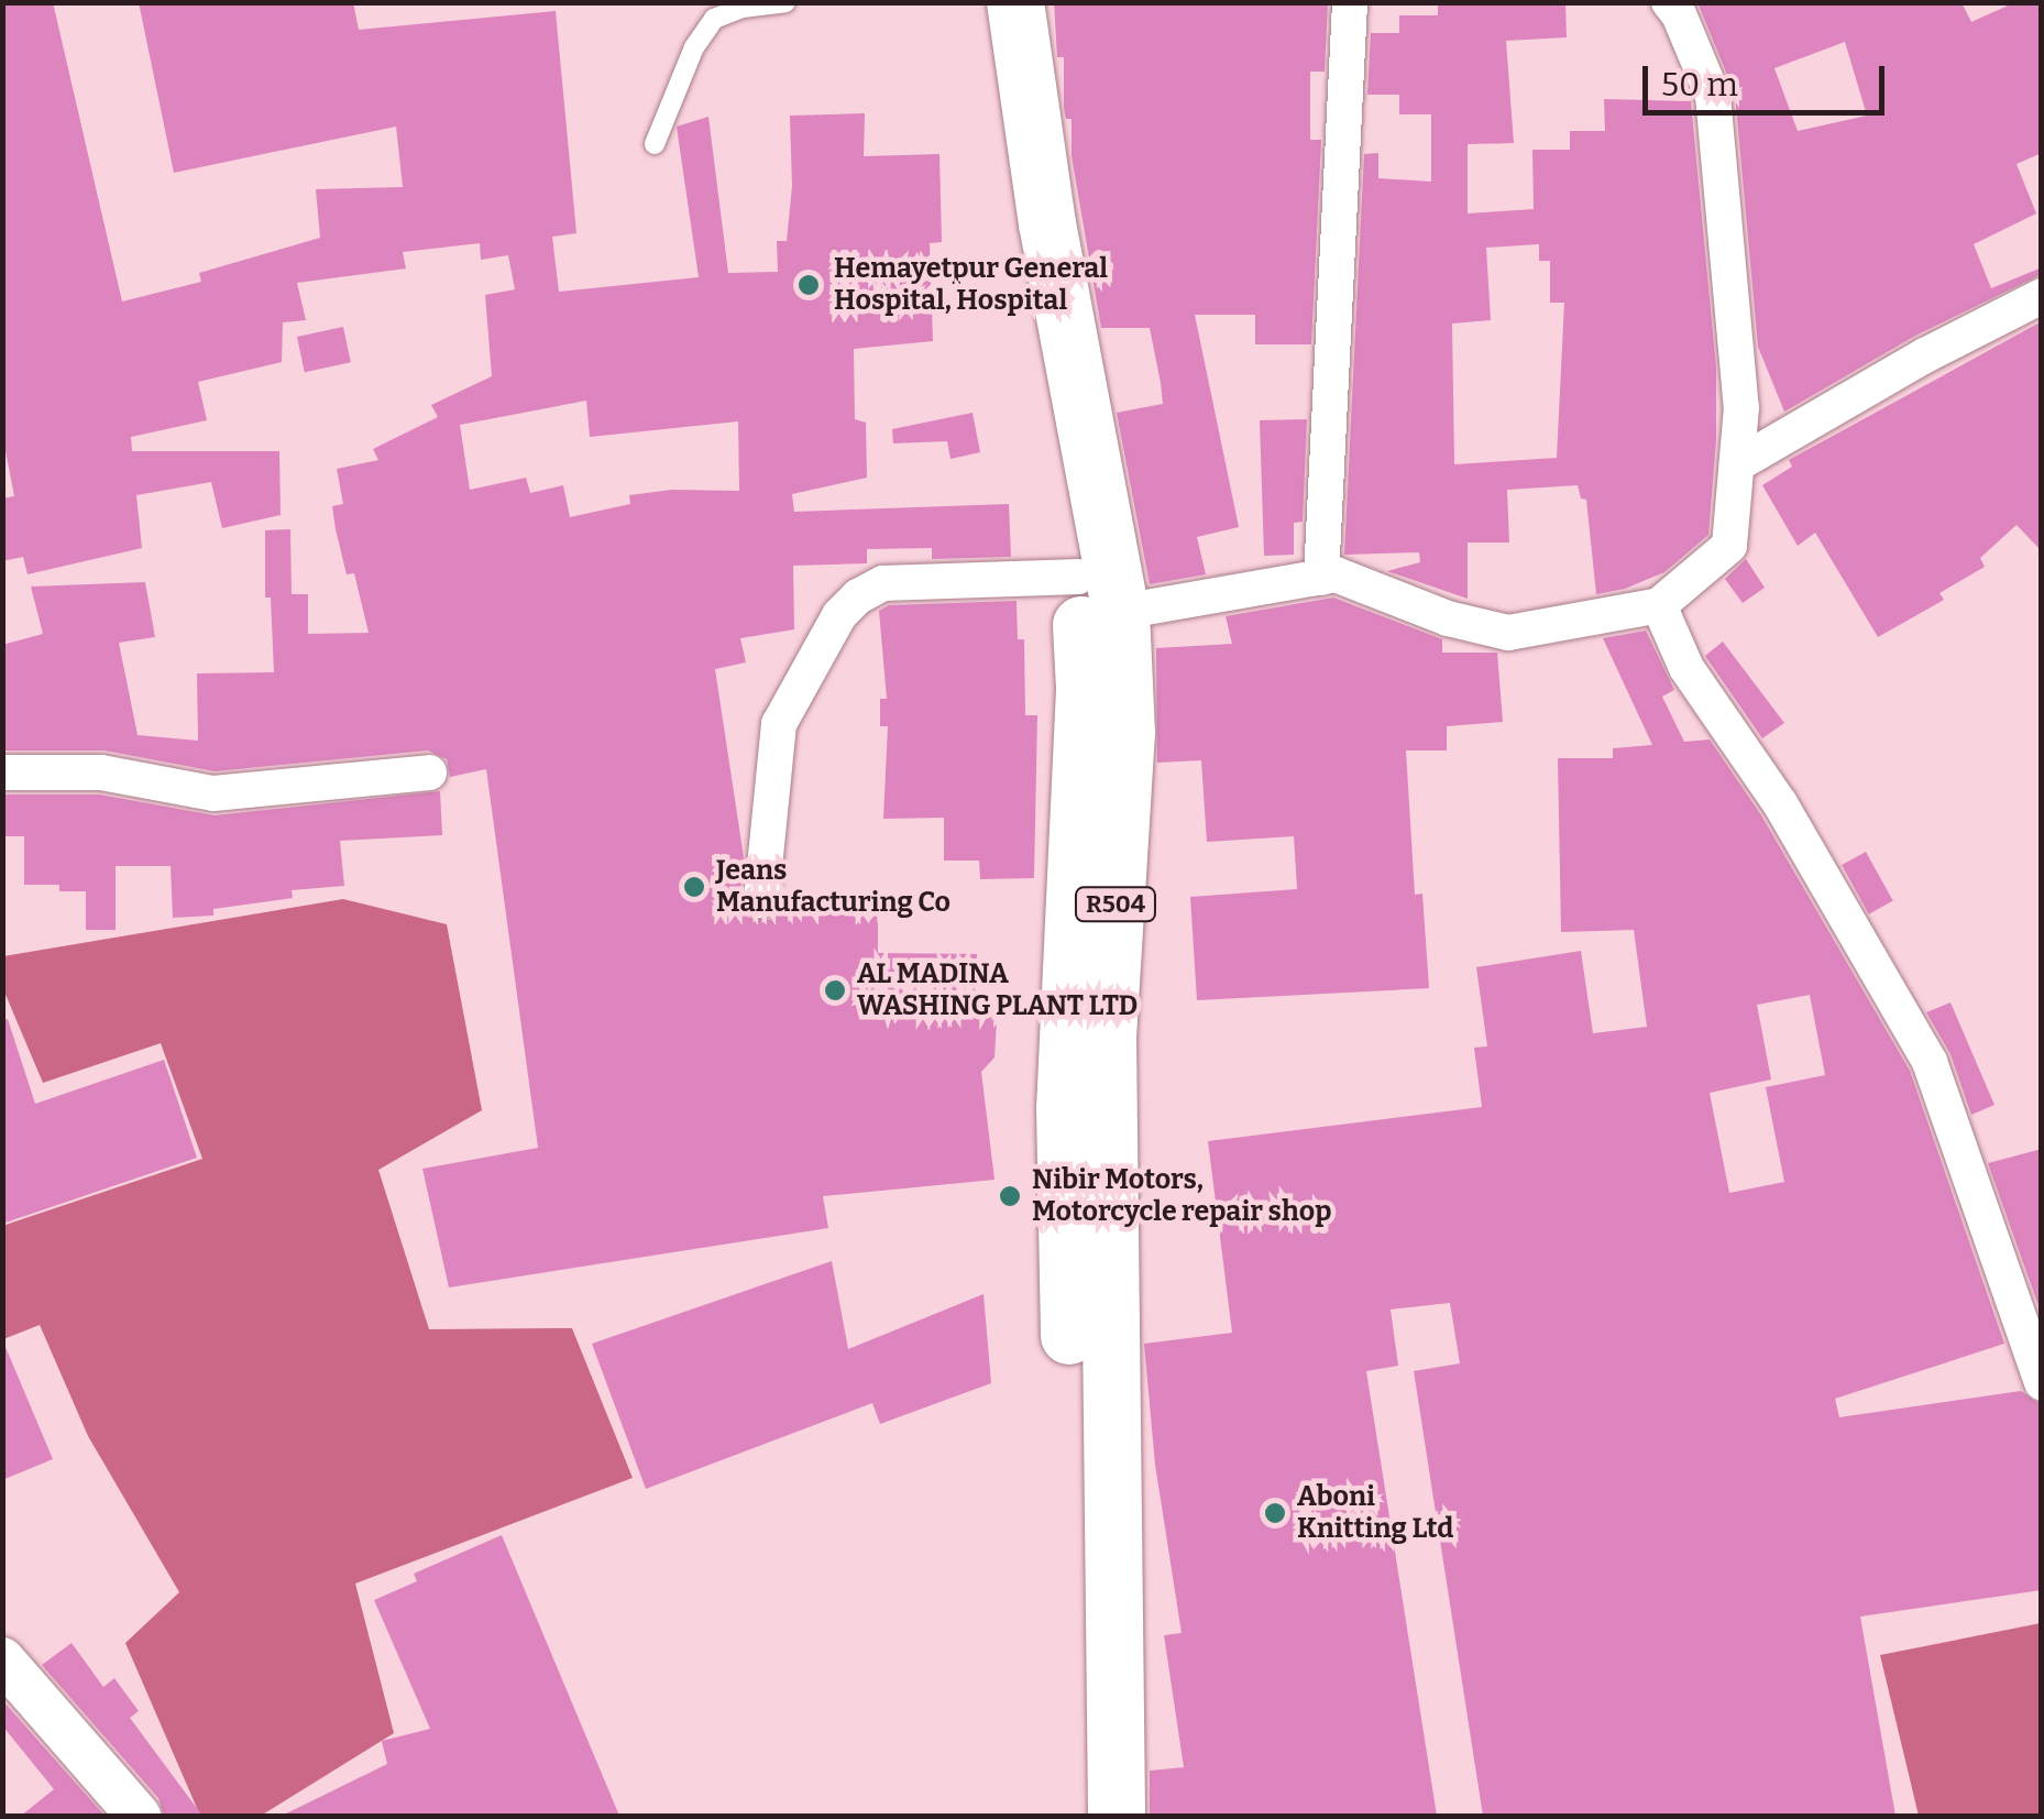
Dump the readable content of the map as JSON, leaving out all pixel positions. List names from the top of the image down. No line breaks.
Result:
{"streets":{"main road":["R504"]},"places":["Hemayetpur General Hospital, Hospital","Jeans Manufacturing Co","AL MADINA WASHING PLANT LTD","Nibir Motors, Motorcycle repair shop","Aboni Knitting Ltd"],"scale_bar":"50 m"}
